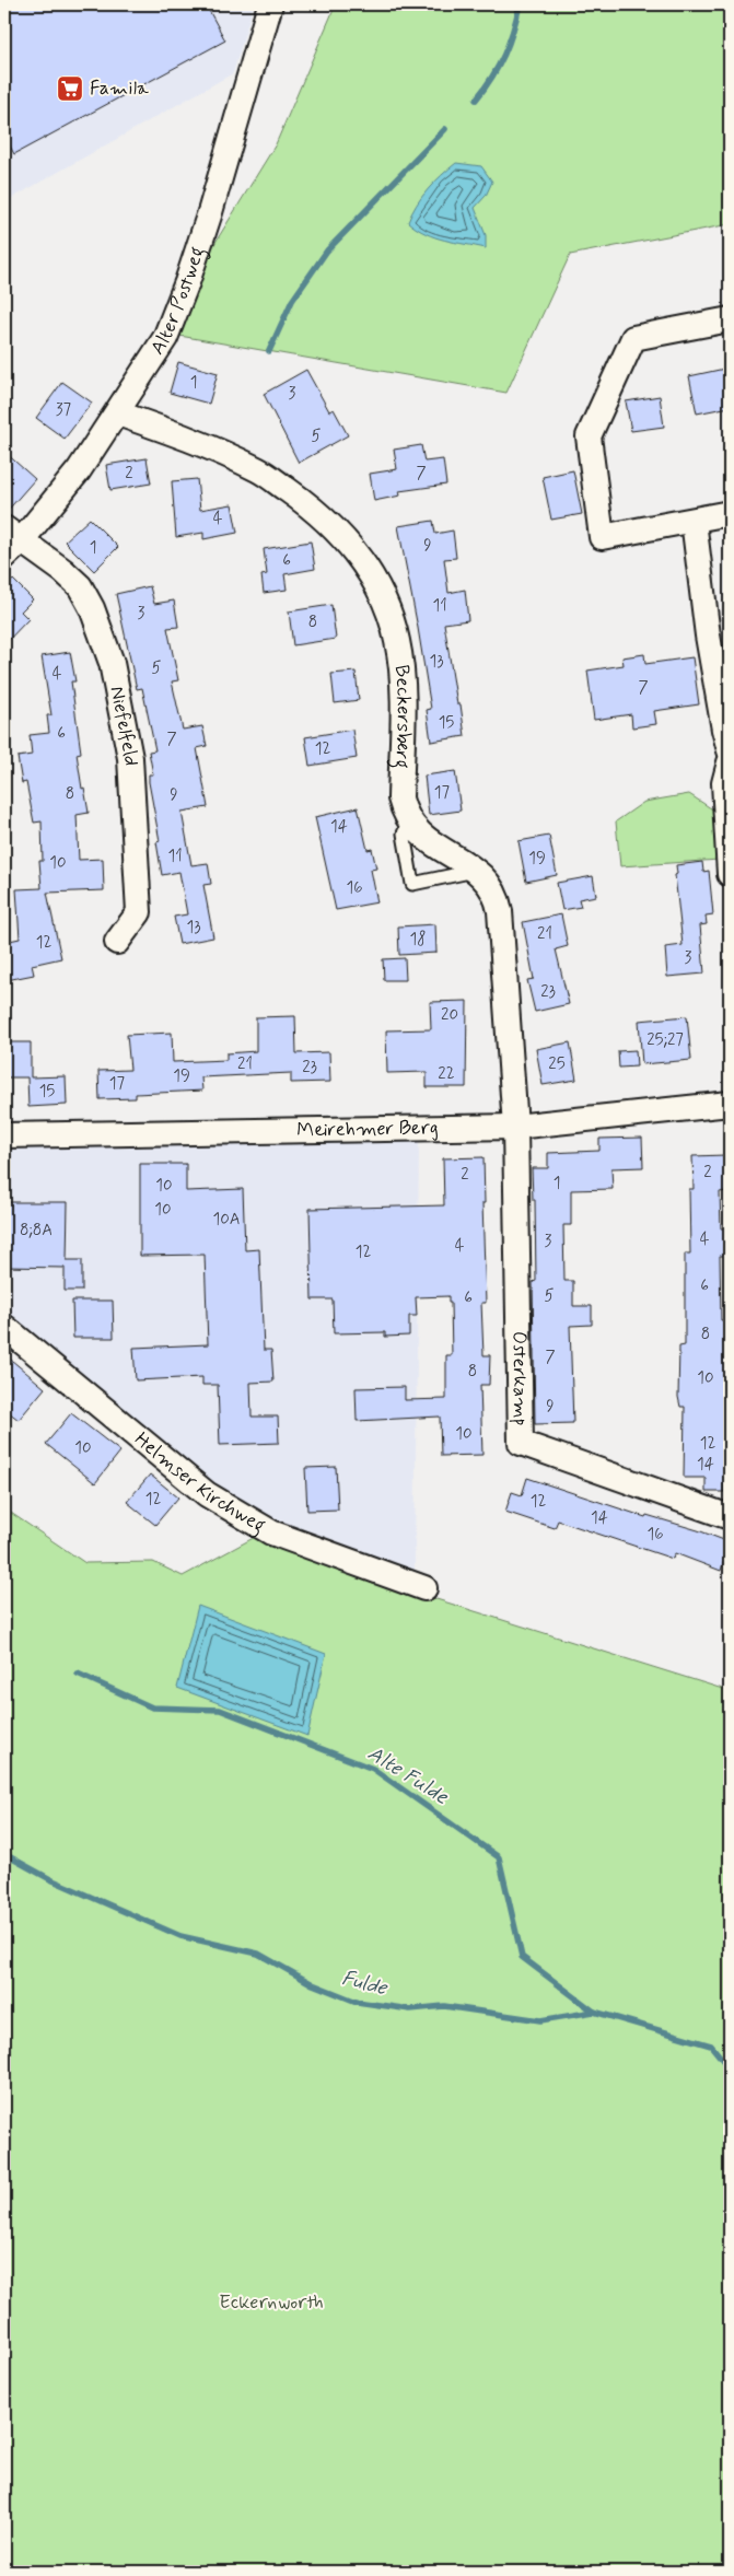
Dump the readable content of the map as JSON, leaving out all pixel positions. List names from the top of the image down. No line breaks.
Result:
{"streets":{"street":["Alter Postweg","Beckersberg","Niefelfeld","Meirehmer Berg","Osterkamp","Helmser Kirchweg"]},"crossings":[["Alter Postweg","Beckersberg"],["Alter Postweg","Niefelfeld"],["Meirehmer Berg","Osterkamp"]],"water":["Alte Fulde","Fulde"],"parks":["Eckernworth"],"places":{"supermarket":["Famila"]},"house_numbers":["1","3","37","5","2","7","4","9","1","6","11","3","8","13","5","4","7","15","6","7","12","17","8","9","14","11","19","10","16","13","21","18","12","3","23","20","25;27","21","25","23","22","19","17","15","2","2","1","10","10","10A","8;8A","4","3","4","12","6","5","6","8","7","8","10","9","10","12","10","14","12","12","14","16"]}
